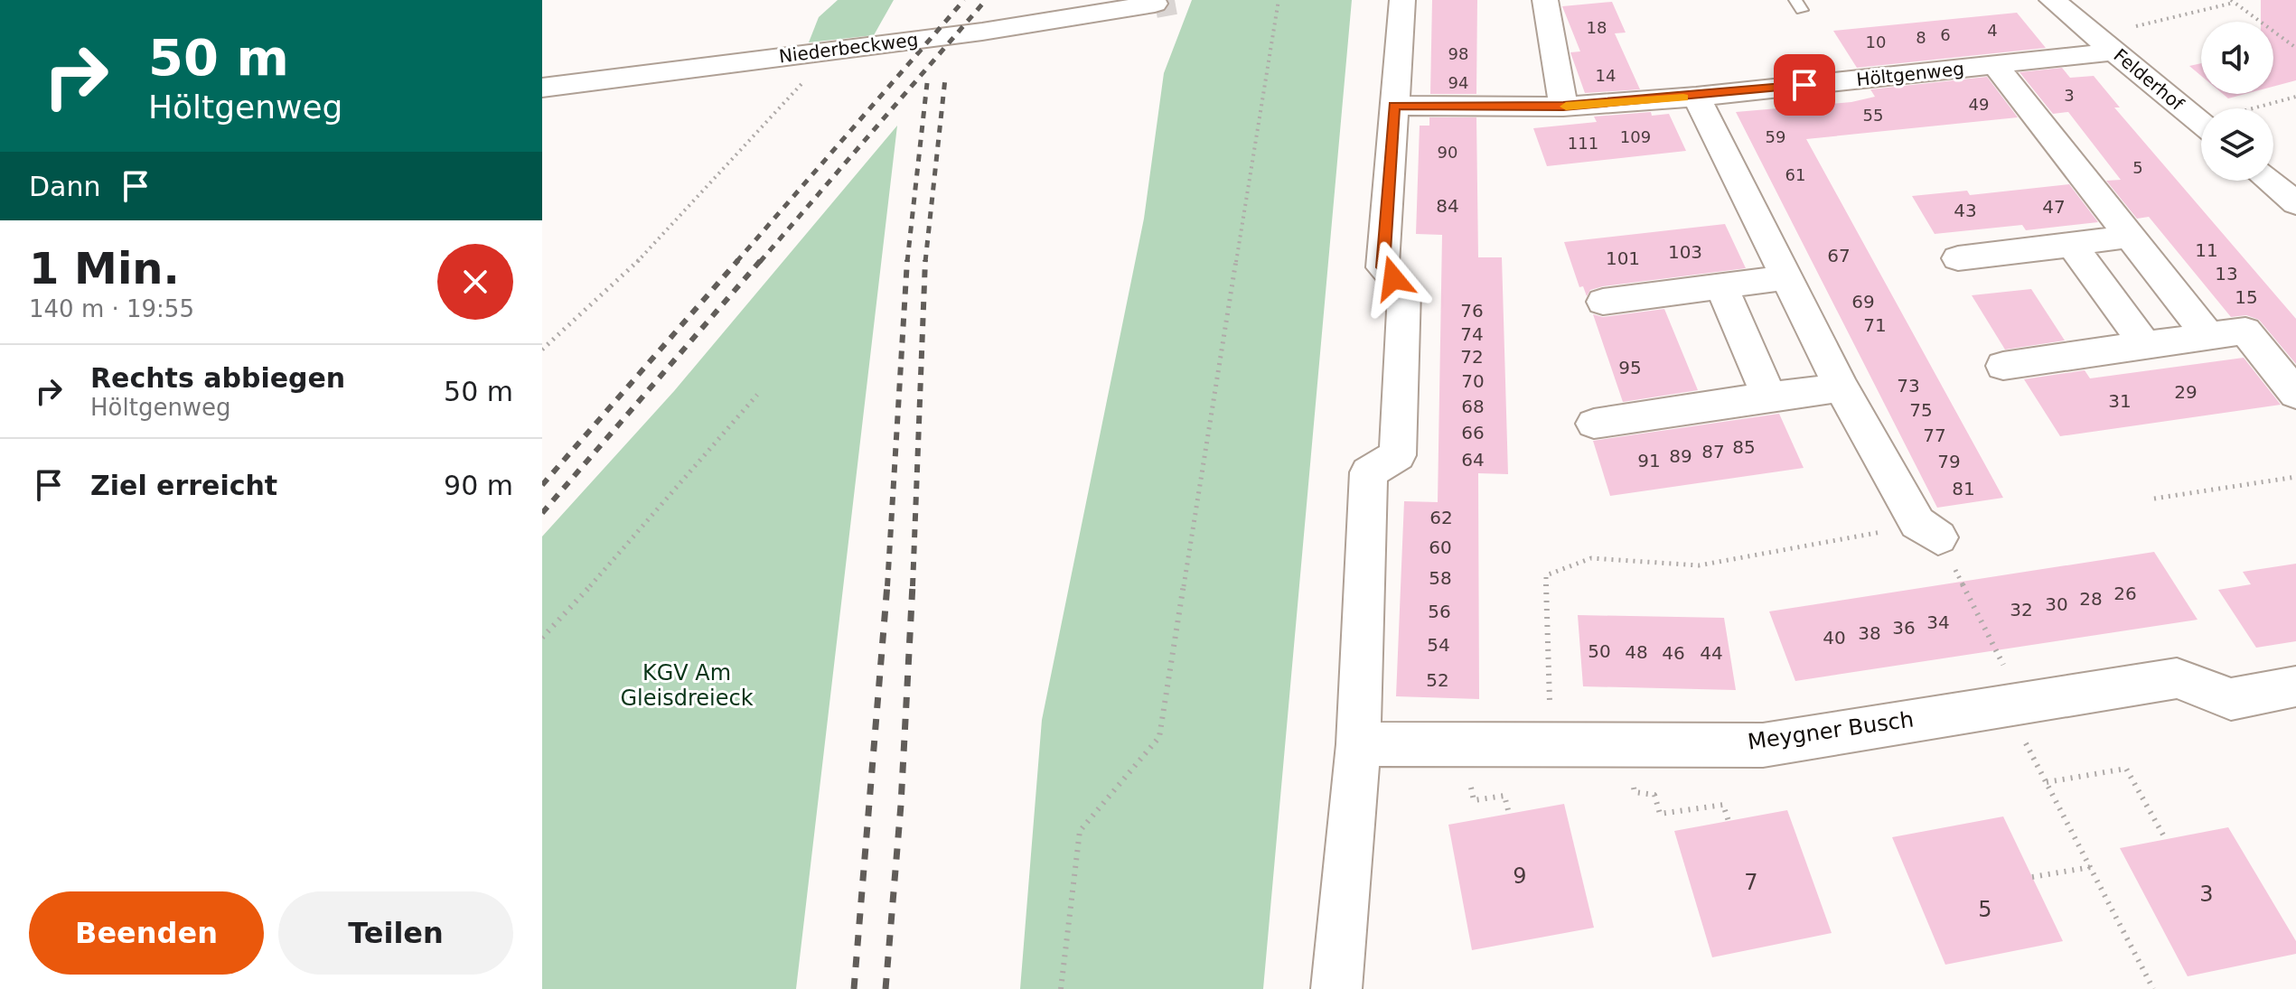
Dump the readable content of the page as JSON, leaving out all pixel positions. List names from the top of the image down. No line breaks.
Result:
{"streets":{"street":["Niederbeckweg","Höltgenweg","Felderhof","Meygner Busch"]},"crossings":[["Höltgenweg","Felderhof"]],"parks":["KGV Am Gleisdreieck"],"house_numbers":["18","4","6","8","10","98","14","94","3","49","55","109","59","111","90","5","61","84","47","43","11","103","67","101","13","15","69","76","71","74","72","95","70","73","29","31","68","75","66","77","85","87","89","64","91","79","81","62","60","58","26","28","30","32","56","34","36","38","40","54","50","48","46","44","52","9","7","3","5"],"page":{"turn":["50 m","Höltgenweg"],"then":"Dann","heading":["1 Min.","140 m · 19:55"],"list":[{"name":"Rechts abbiegen","note":"Höltgenweg","value":"50 m"},{"name":"Ziel erreicht","value":"90 m"}],"buttons":["Beenden","Teilen"]}}
